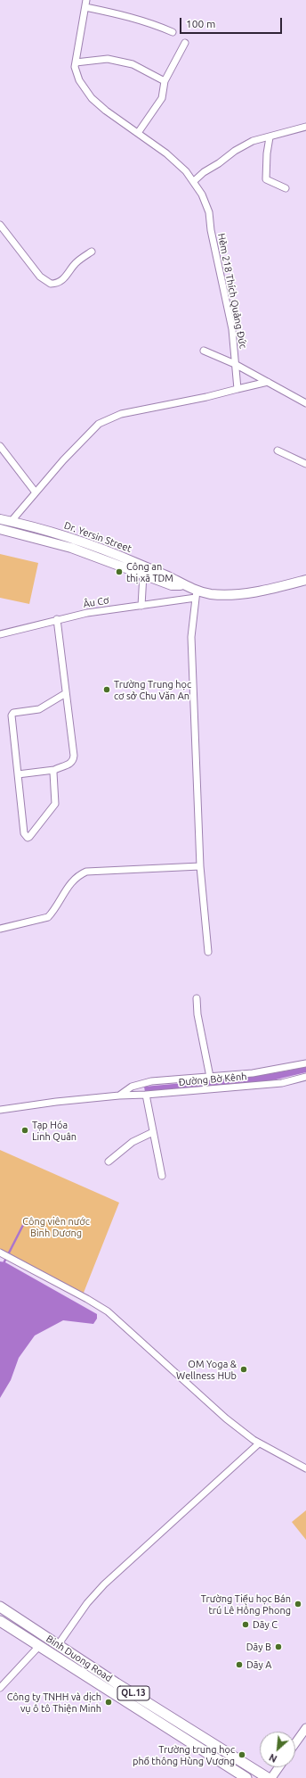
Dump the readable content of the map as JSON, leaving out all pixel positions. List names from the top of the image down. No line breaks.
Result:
{"streets":{"highway":["Binh Duong Road","QL.13"],"main road":["Dr. Yersin Street"],"street":["Hẻm 218 Thích Quảng Đức","Âu Cơ","Đường Bờ Kênh"]},"crossings":[["Dr. Yersin Street","Âu Cơ"]],"parks":["Công viên nước Bình Dương"],"places":["Công an thị xã TDM","Trường Trung học cơ sở Chu Văn An","Tạp Hóa Linh Quân","OM Yoga & Wellness HUb","Trường Tiểu học Bán trú Lê Hồng Phong","Dãy C","Dãy B","Dãy A","Công ty TNHH và dịch vụ ô tô Thiện Minh","Trường trung học phổ thông Hùng Vương"],"scale_bar":"100 m","north":"bottom left"}
